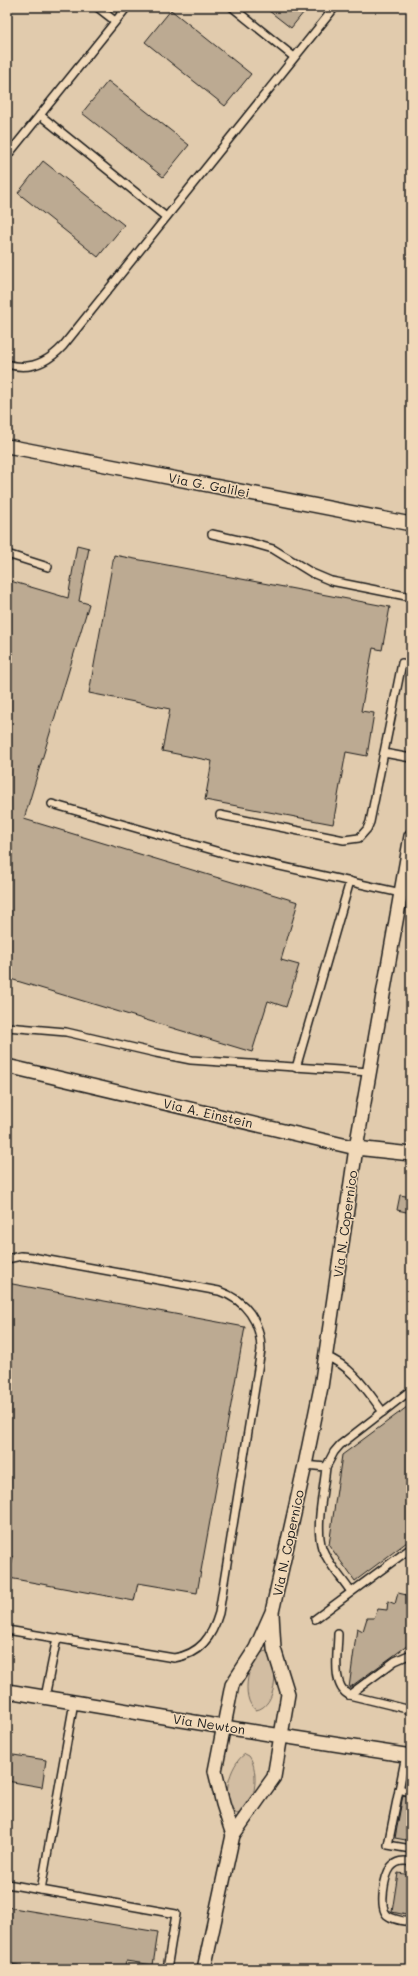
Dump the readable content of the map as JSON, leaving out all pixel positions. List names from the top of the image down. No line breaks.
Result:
{"streets":{"street":["Via G. Galilei","Via A. Einstein","Via N. Copernico","Via Newton"]},"crossings":[["Via A. Einstein","Via N. Copernico"]]}
